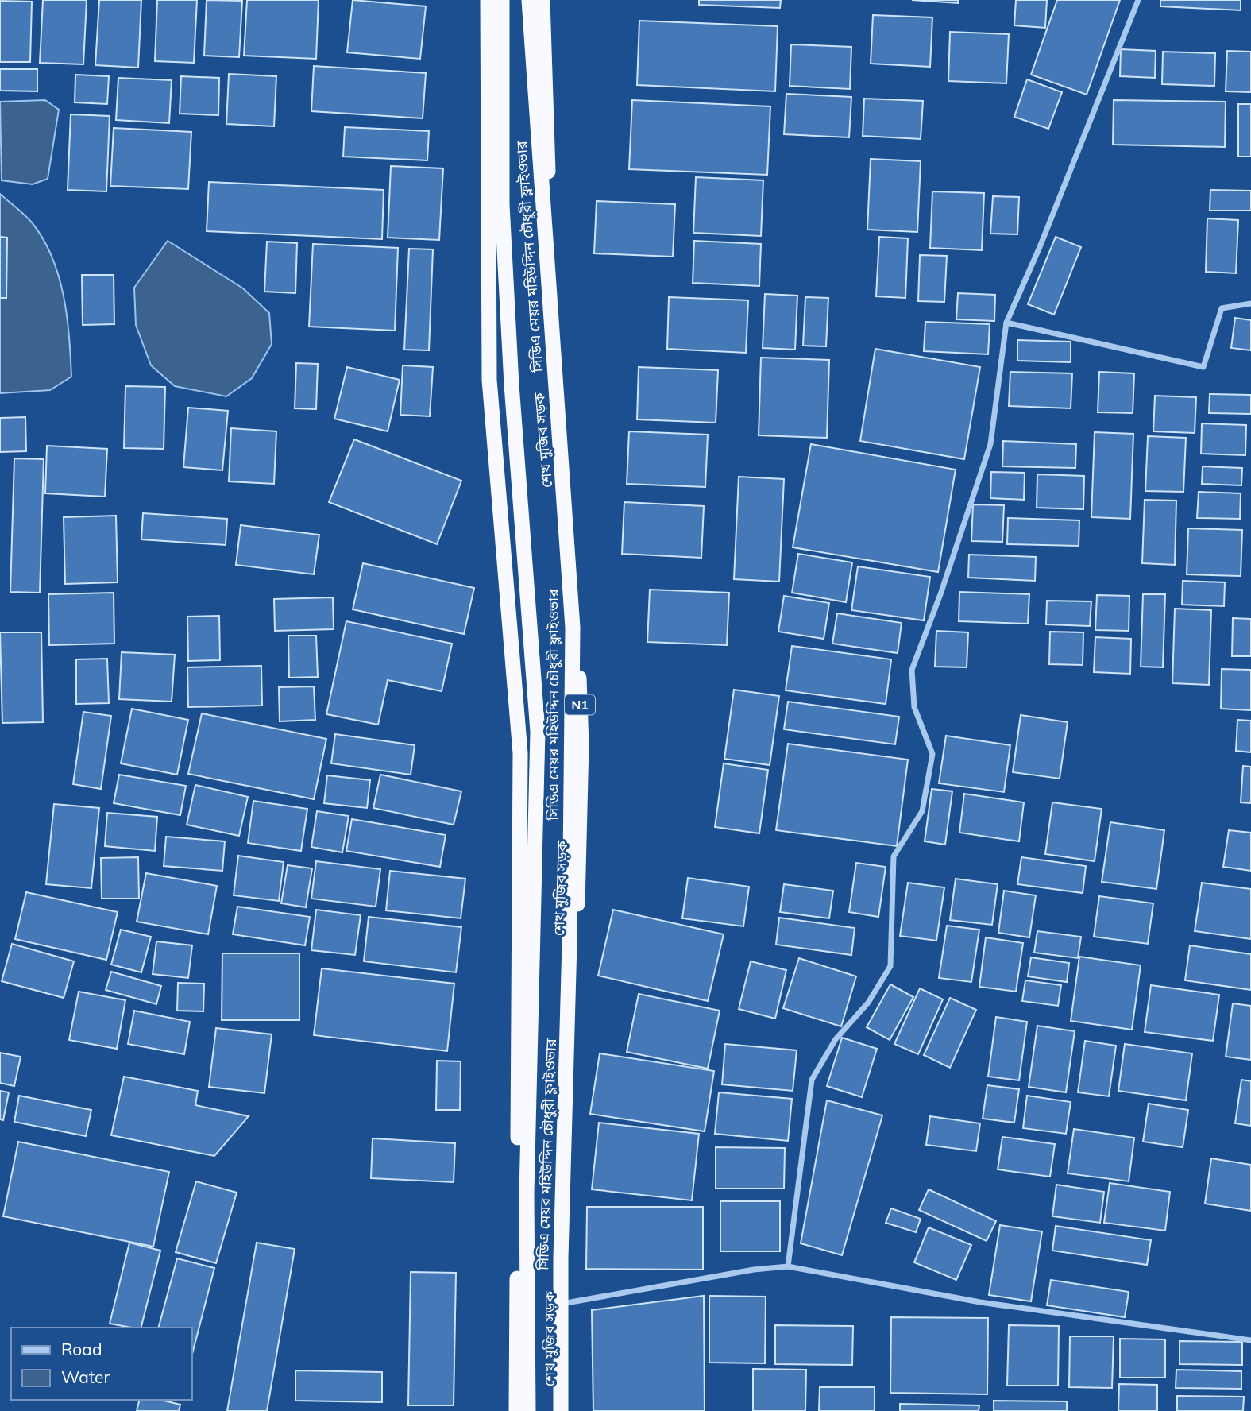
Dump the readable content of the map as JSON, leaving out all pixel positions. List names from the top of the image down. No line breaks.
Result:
{"streets":{"highway":["সিডিএ মেয়র মহিউদ্দিন চৌধুরী ফ্লাইওভার","শেখ মুজিব সড়ক","N1"]},"legend":["Road","Water"]}
